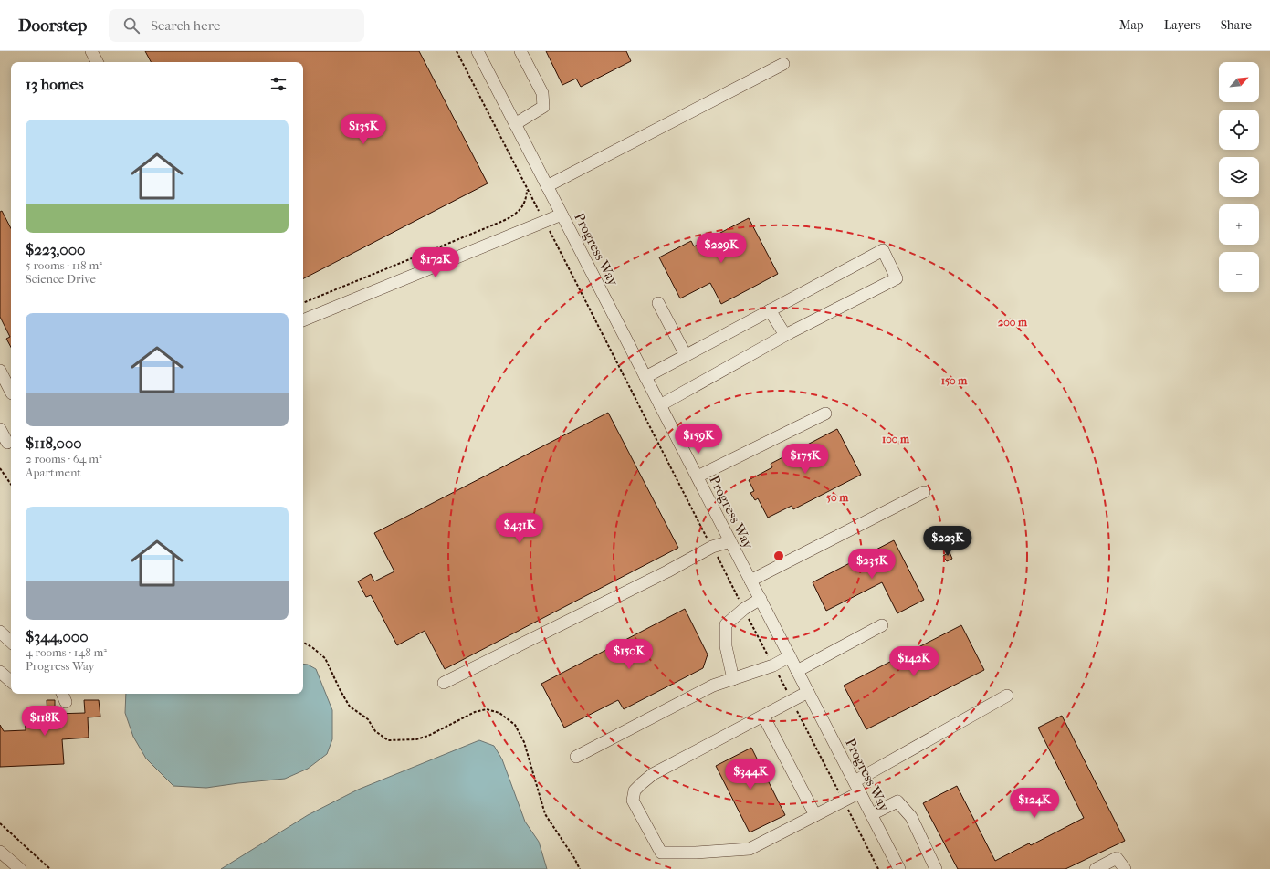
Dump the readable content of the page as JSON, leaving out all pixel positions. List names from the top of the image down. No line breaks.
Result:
{"streets":{"street":["Progress Way"]},"north":"top right","page":{"header":"Doorstep","search":"Search here","nav":["Map","Layers","Share"],"map_buttons":["+","−"],"heading":"13 homes","list":[{"name":"$223,000","note":"5 rooms · 118 m² · Science Drive"},{"name":"$118,000","note":"2 rooms · 64 m² · Apartment"},{"name":"$344,000","note":"4 rooms · 148 m² · Progress Way"}],"price":["$135K","$229K","$172K","$159K","$175K","$431K","$223K","$235K","$150K","$142K","$118K","$344K","$124K"]},"rings":["200 m","150 m","100 m","50 m"]}
